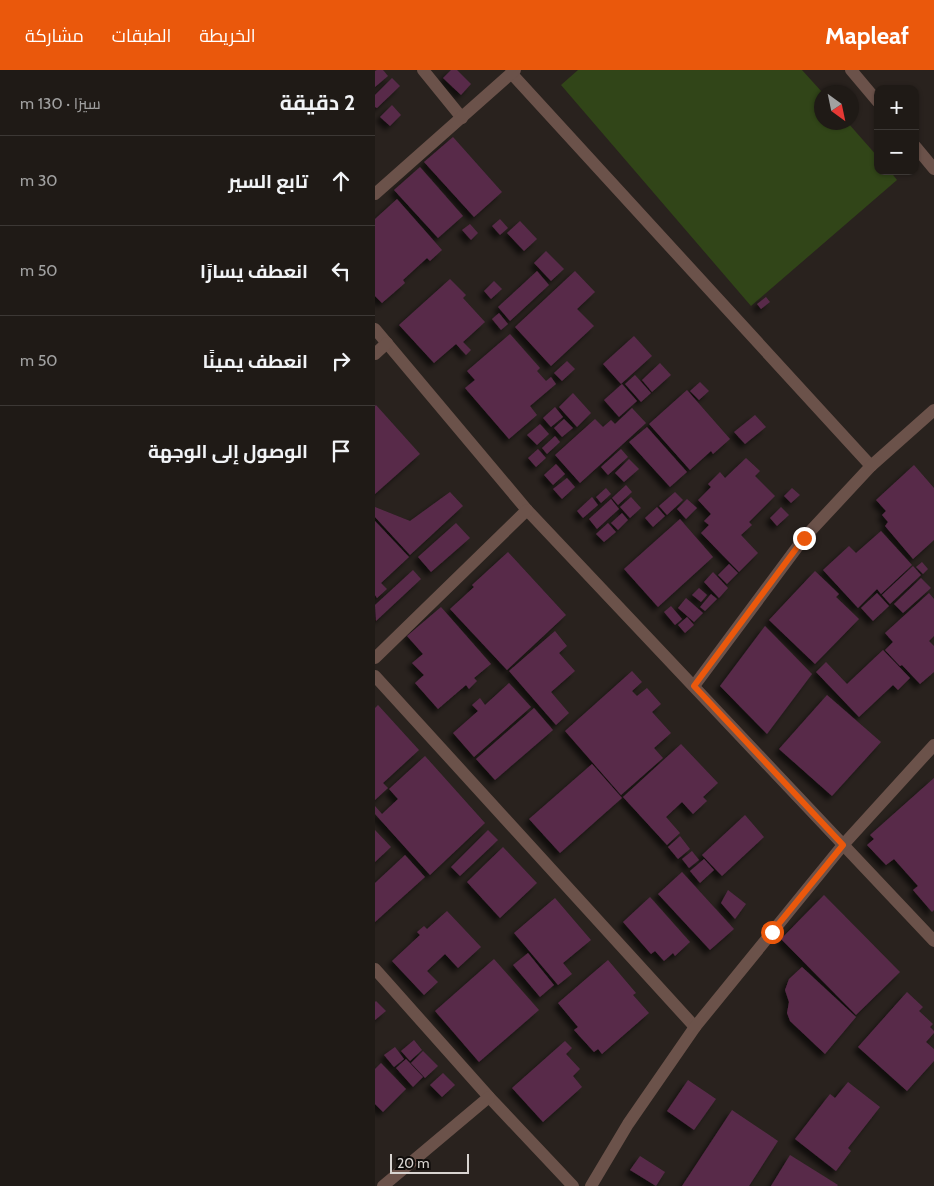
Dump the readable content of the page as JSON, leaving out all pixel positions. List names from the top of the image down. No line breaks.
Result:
{"scale_bar":"20 m","north":"bottom right","page":{"header":"Mapleaf","nav":["الخريطة","الطبقات","مشاركة"],"heading":["2 دقيقة","سيرًا · 130 m"],"map_buttons":["+","−"],"list":[["تابع السير","30 m"],["انعطف يسارًا","50 m"],["انعطف يمينًا","50 m"],"الوصول إلى الوجهة"],"scale":"20 m"}}
